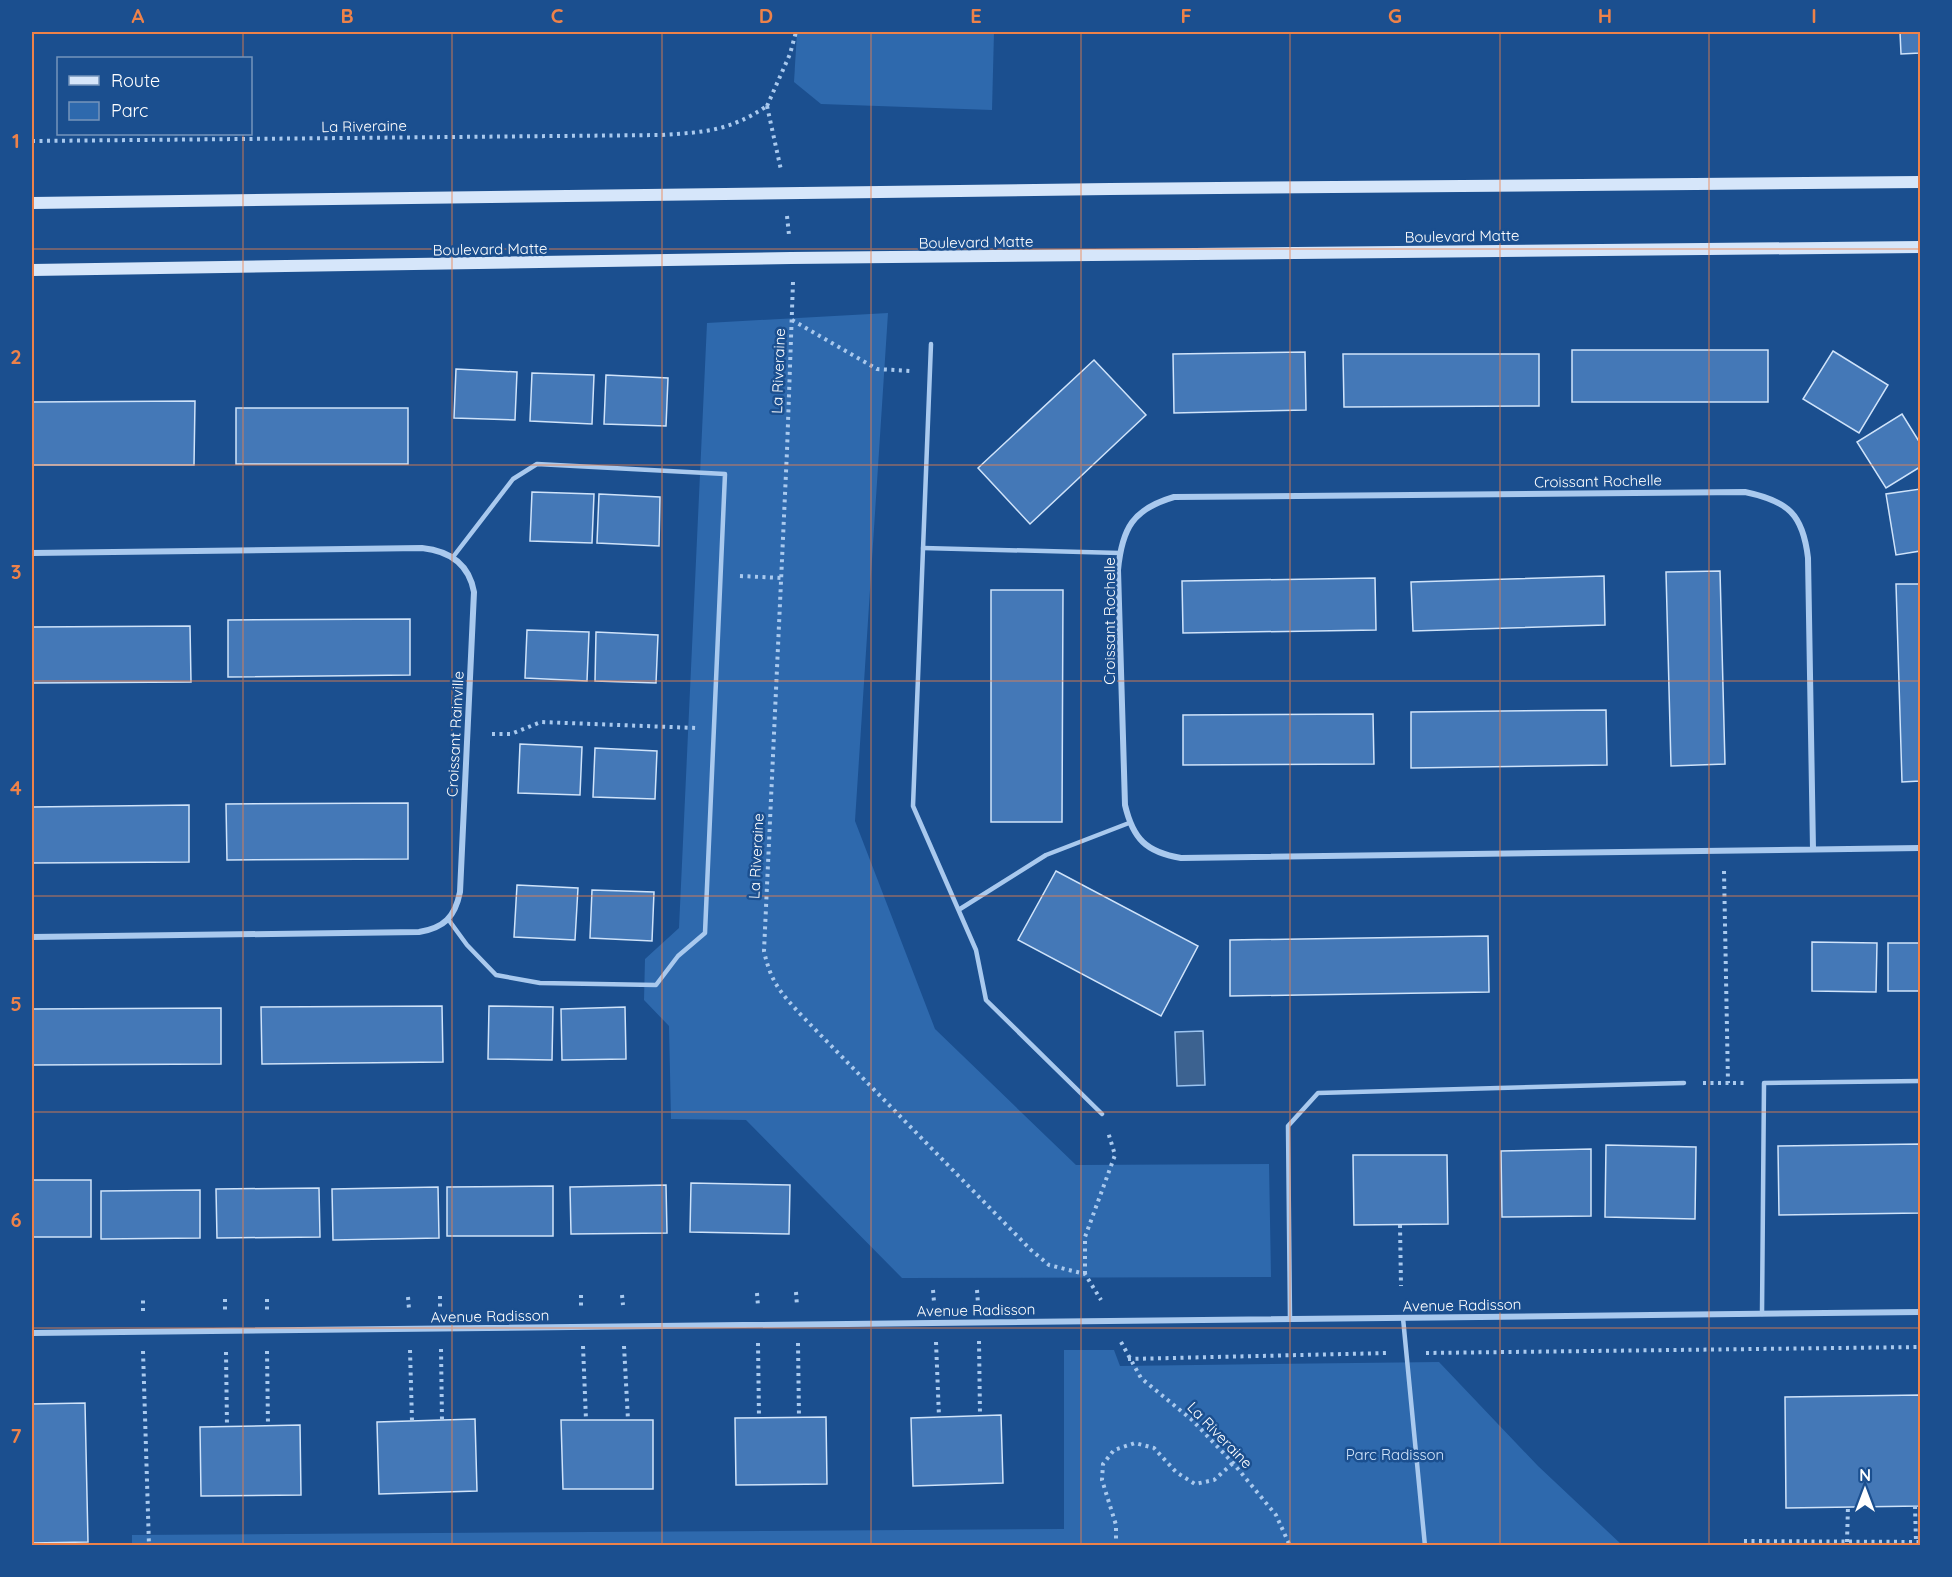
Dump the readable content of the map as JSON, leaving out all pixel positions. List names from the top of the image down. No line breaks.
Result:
{"streets":{"main road":["Boulevard Matte"],"street":["Croissant Rochelle","Croissant Rainville","Avenue Radisson"],"path":["La Riveraine"]},"parks":["Parc Radisson"],"legend":["Route","Parc"],"north":"top","grid":{"columns":["A","B","C","D","E","F","G","H","I"],"rows":["1","2","3","4","5","6","7"]}}
